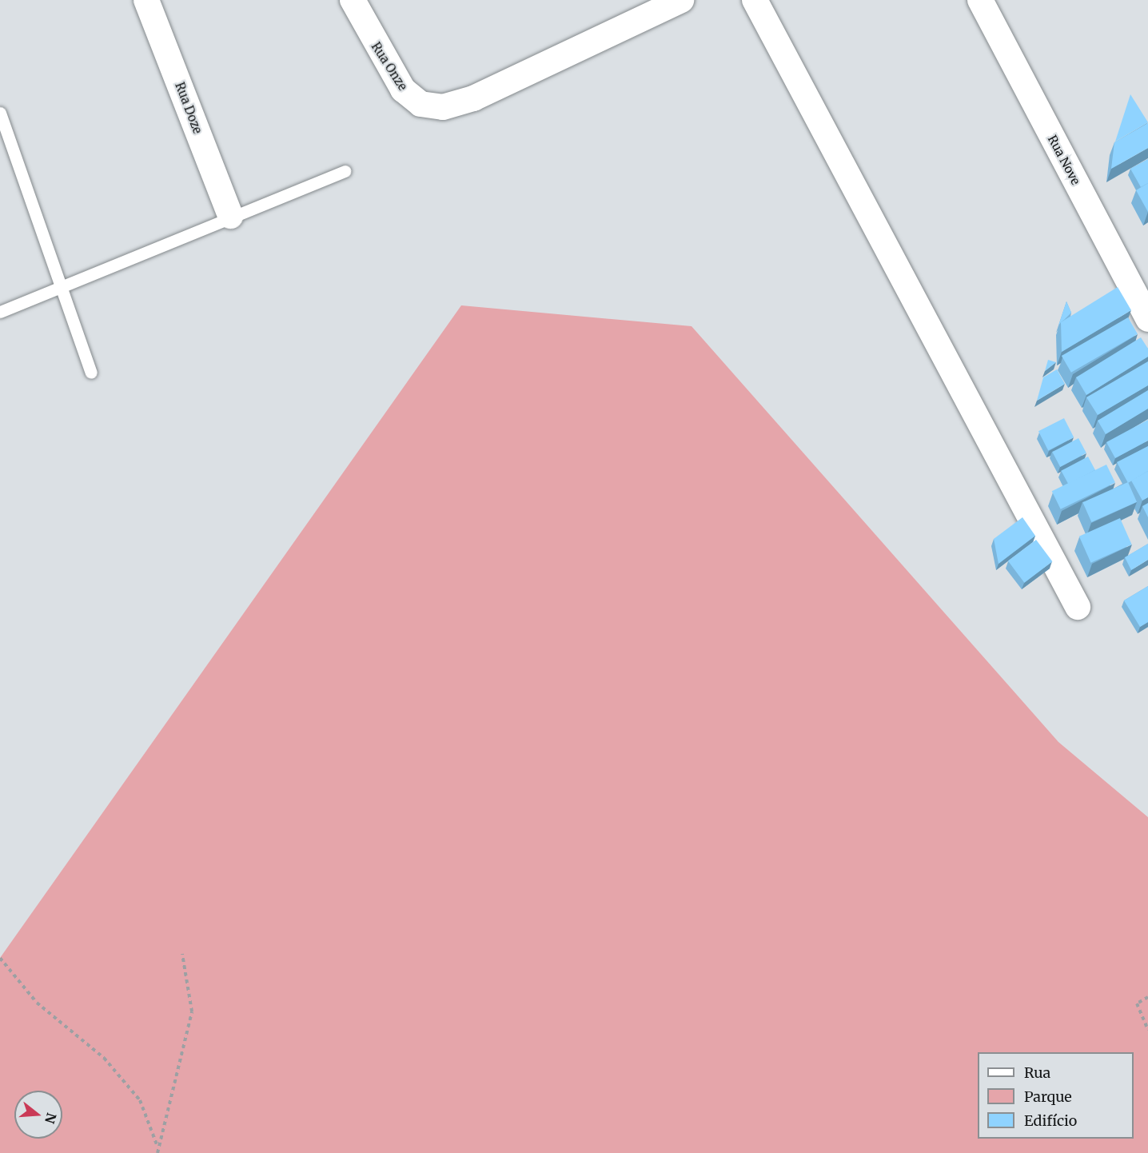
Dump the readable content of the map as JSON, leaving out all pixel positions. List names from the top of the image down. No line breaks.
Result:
{"streets":{"street":["Rua Onze","Rua Doze","Rua Nove"]},"legend":["Rua","Parque","Edifício"],"north":"right"}
